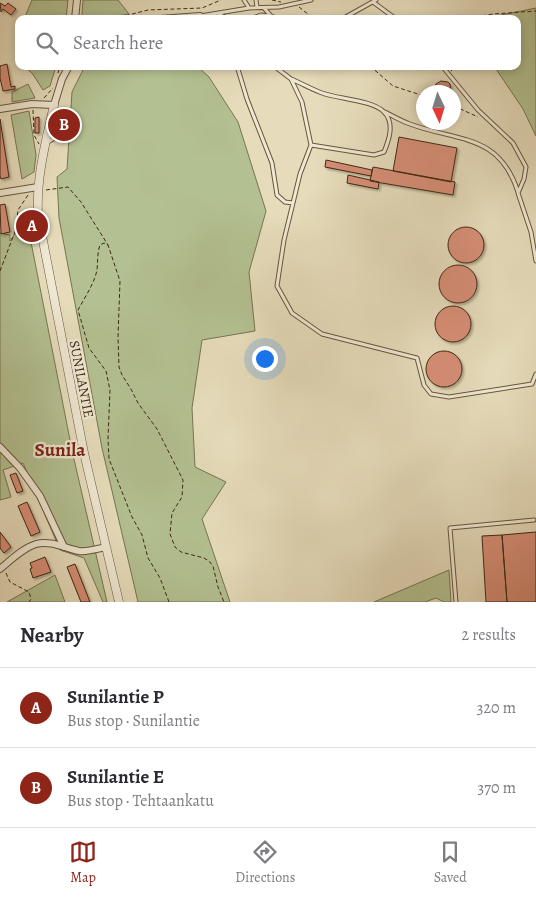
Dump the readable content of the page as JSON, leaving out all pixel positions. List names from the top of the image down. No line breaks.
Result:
{"streets":{"street":["SUNILANTIE"]},"districts":["Sunila"],"north":"bottom","page":{"search":"Search here","pins":["B","A"],"heading":["Nearby","2 results"],"list":[{"mark":"A","name":"Sunilantie P","note":"Bus stop · Sunilantie","value":"320 m"},{"mark":"B","name":"Sunilantie E","note":"Bus stop · Tehtaankatu","value":"370 m"}],"nav":["Map","Directions","Saved"]}}
